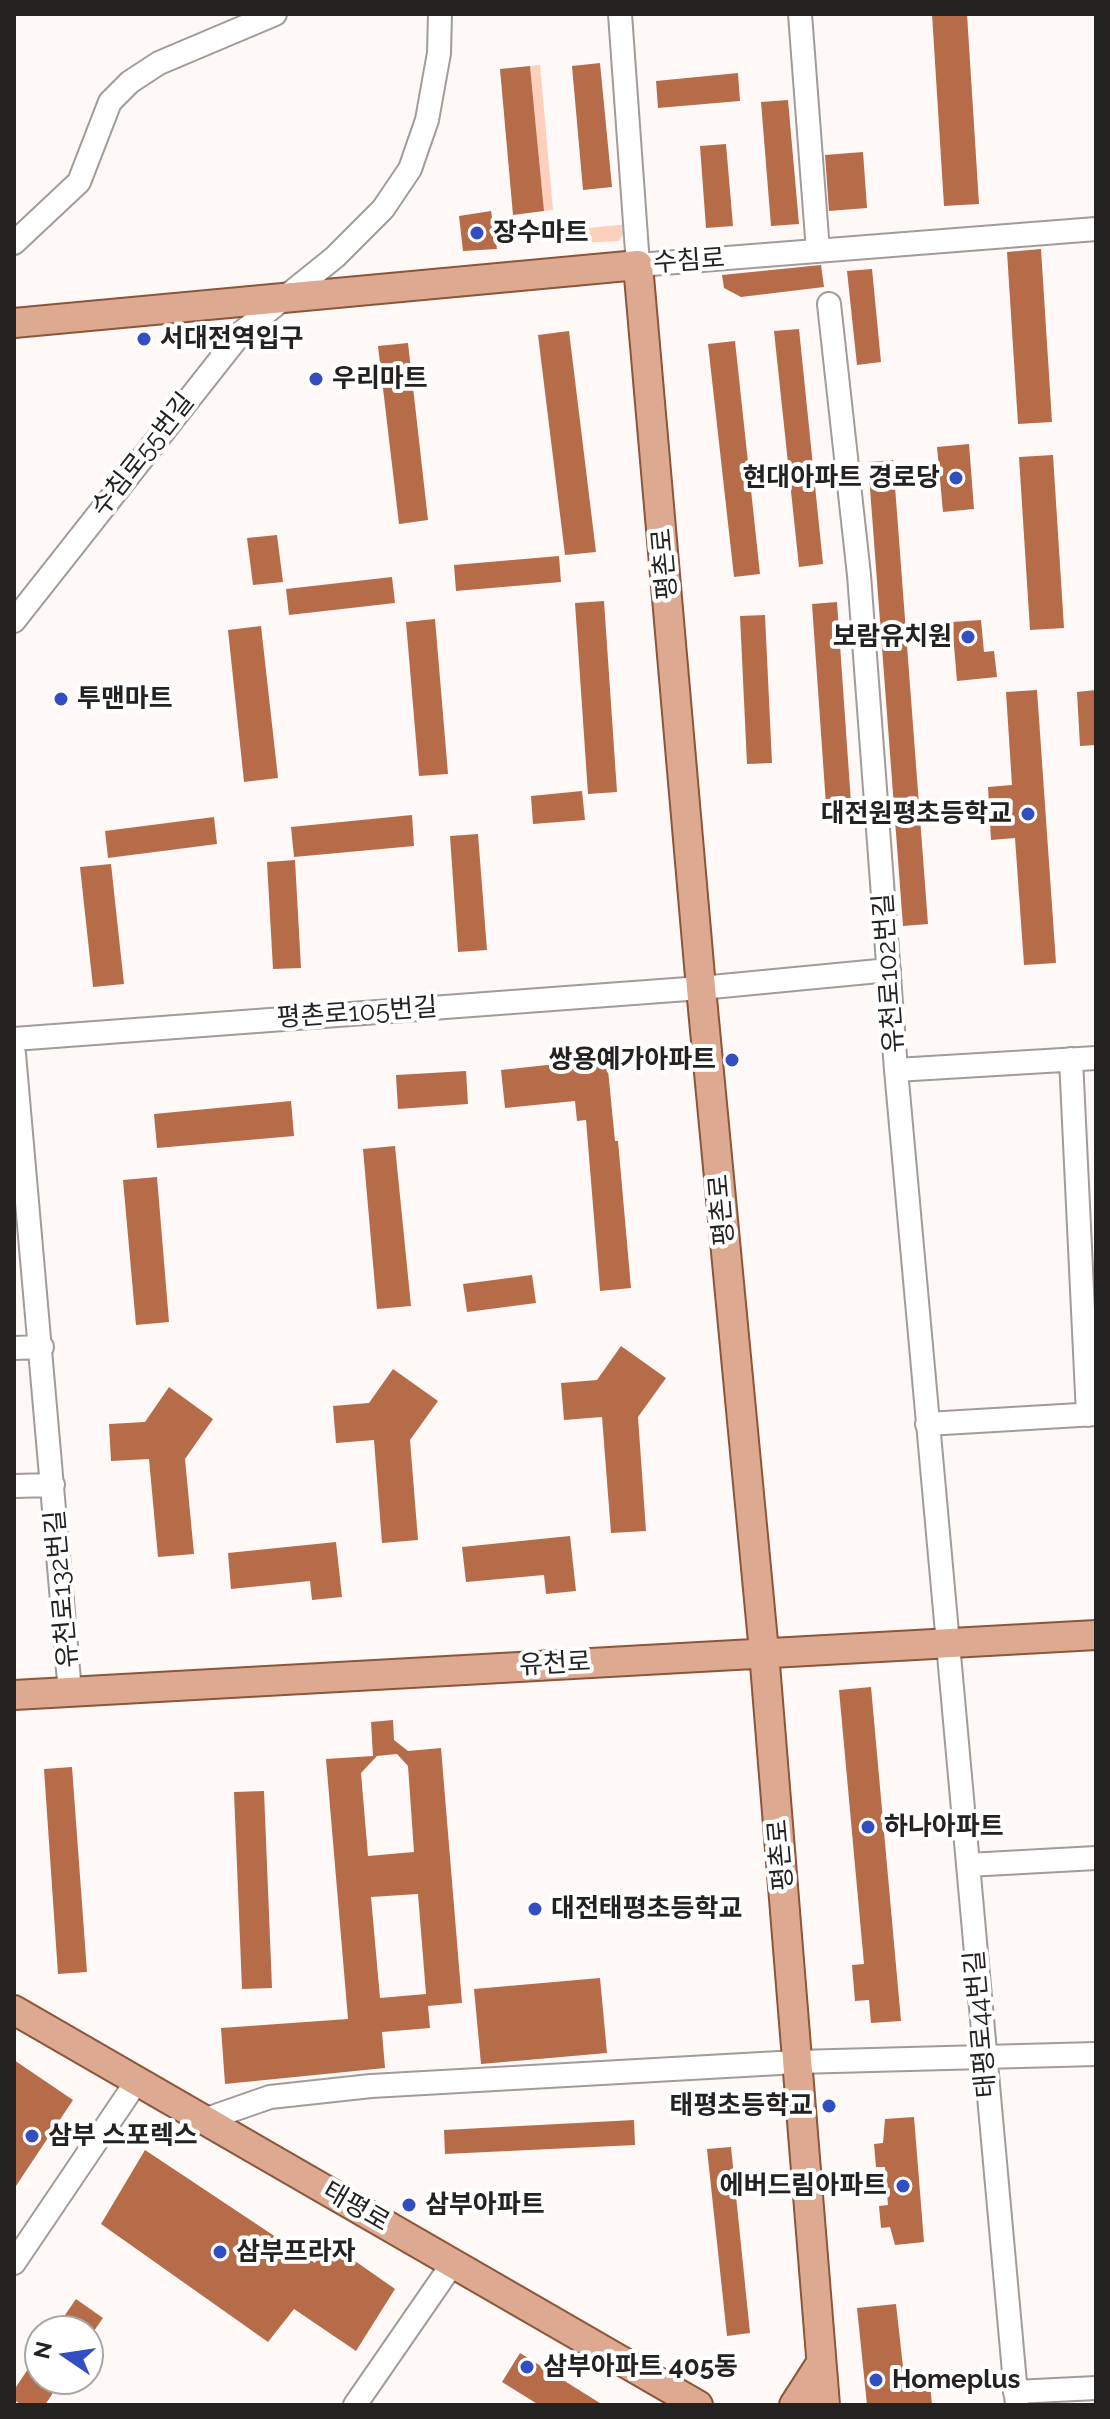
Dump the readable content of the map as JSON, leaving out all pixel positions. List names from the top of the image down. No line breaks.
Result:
{"streets":{"main road":["수침로","평촌로","유천로","태평로"],"street":["수침로55번길","유천로102번길","평촌로105번길","유천로132번길","태평로44번길"]},"crossings":[["수침로","수침로55번길"],["수침로","평촌로"],["평촌로","평촌로105번길"],["평촌로","유천로"],["유천로102번길","평촌로105번길"],["유천로102번길","유천로"],["유천로102번길","태평로44번길"],["유천로132번길","유천로"],["유천로","태평로44번길"]],"places":["장수마트","서대전역입구","우리마트","현대아파트 경로당","보람유치원","투맨마트","대전원평초등학교","쌍용예가아파트","하나아파트","대전태평초등학교","태평초등학교","삼부 스포렉스","에버드림아파트","삼부아파트","삼부프라자","삼부아파트 405동","Homeplus"],"north":"left"}
